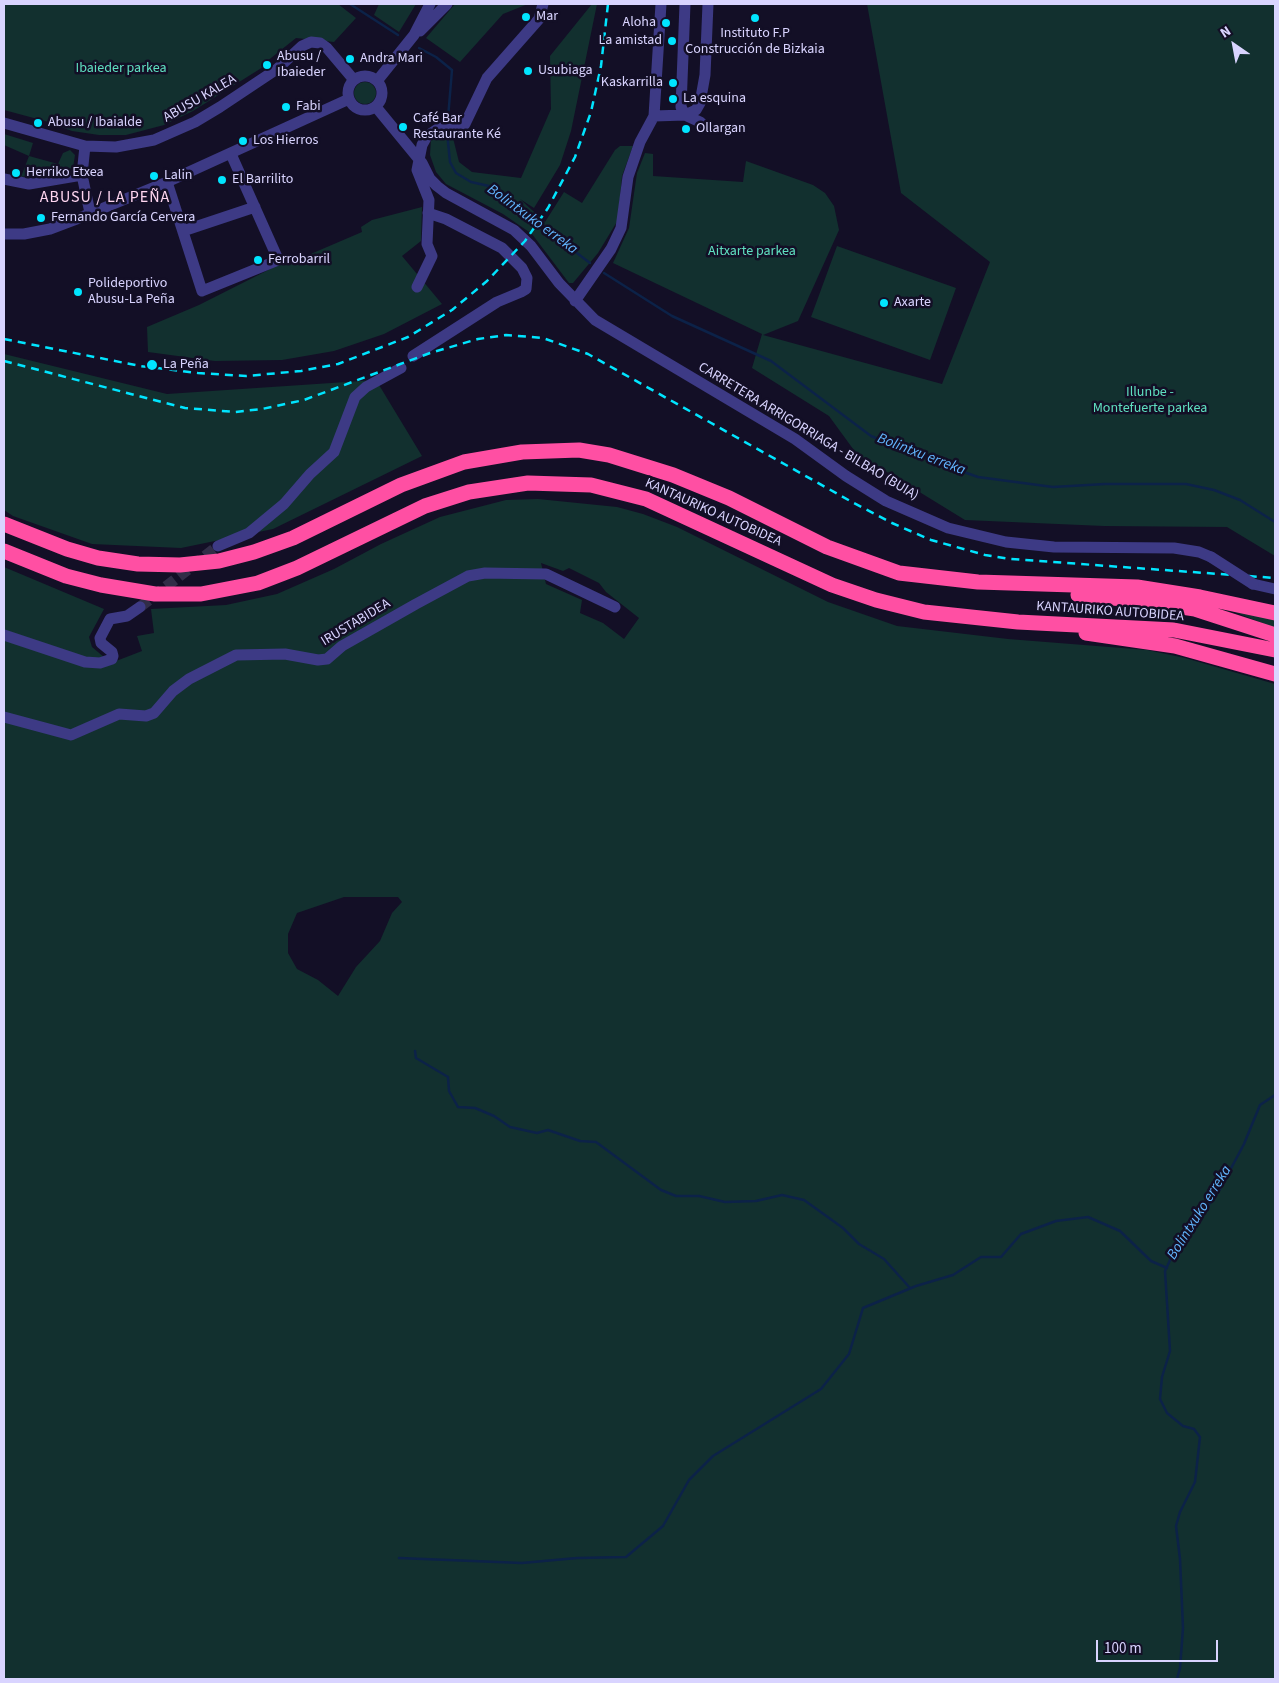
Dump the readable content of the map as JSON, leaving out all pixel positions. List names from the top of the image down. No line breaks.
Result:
{"streets":{"highway":["KANTAURIKO AUTOBIDEA"],"street":["ABUSU KALEA","CARRETERA ARRIGORRIAGA - BILBAO (BUIA)","IRUSTABIDEA"]},"crossings":[["ABUSU KALEA","CARRETERA ARRIGORRIAGA - BILBAO (BUIA)"]],"districts":["ABUSU / LA PEÑA"],"water":["Bolintxuko erreka","Bolintxu erreka"],"parks":["Ibaieder parkea","Aitxarte parkea","Illunbe - Montefuerte parkea"],"places":["Mar","Instituto F.P Construcción de Bizkaia","Aloha","La amistad","Andra Mari","Abusu / Ibaieder","Usubiaga","Kaskarrilla","La esquina","Fabi","Abusu / Ibaialde","Café Bar Restaurante Ké","Ollargan","Los Hierros","Herriko Etxea","Lalin","El Barrilito","Fernando García Cervera","Ferrobarril","Polideportivo Abusu-La Peña","Axarte","La Peña"],"scale_bar":"100 m","north":"top left"}
